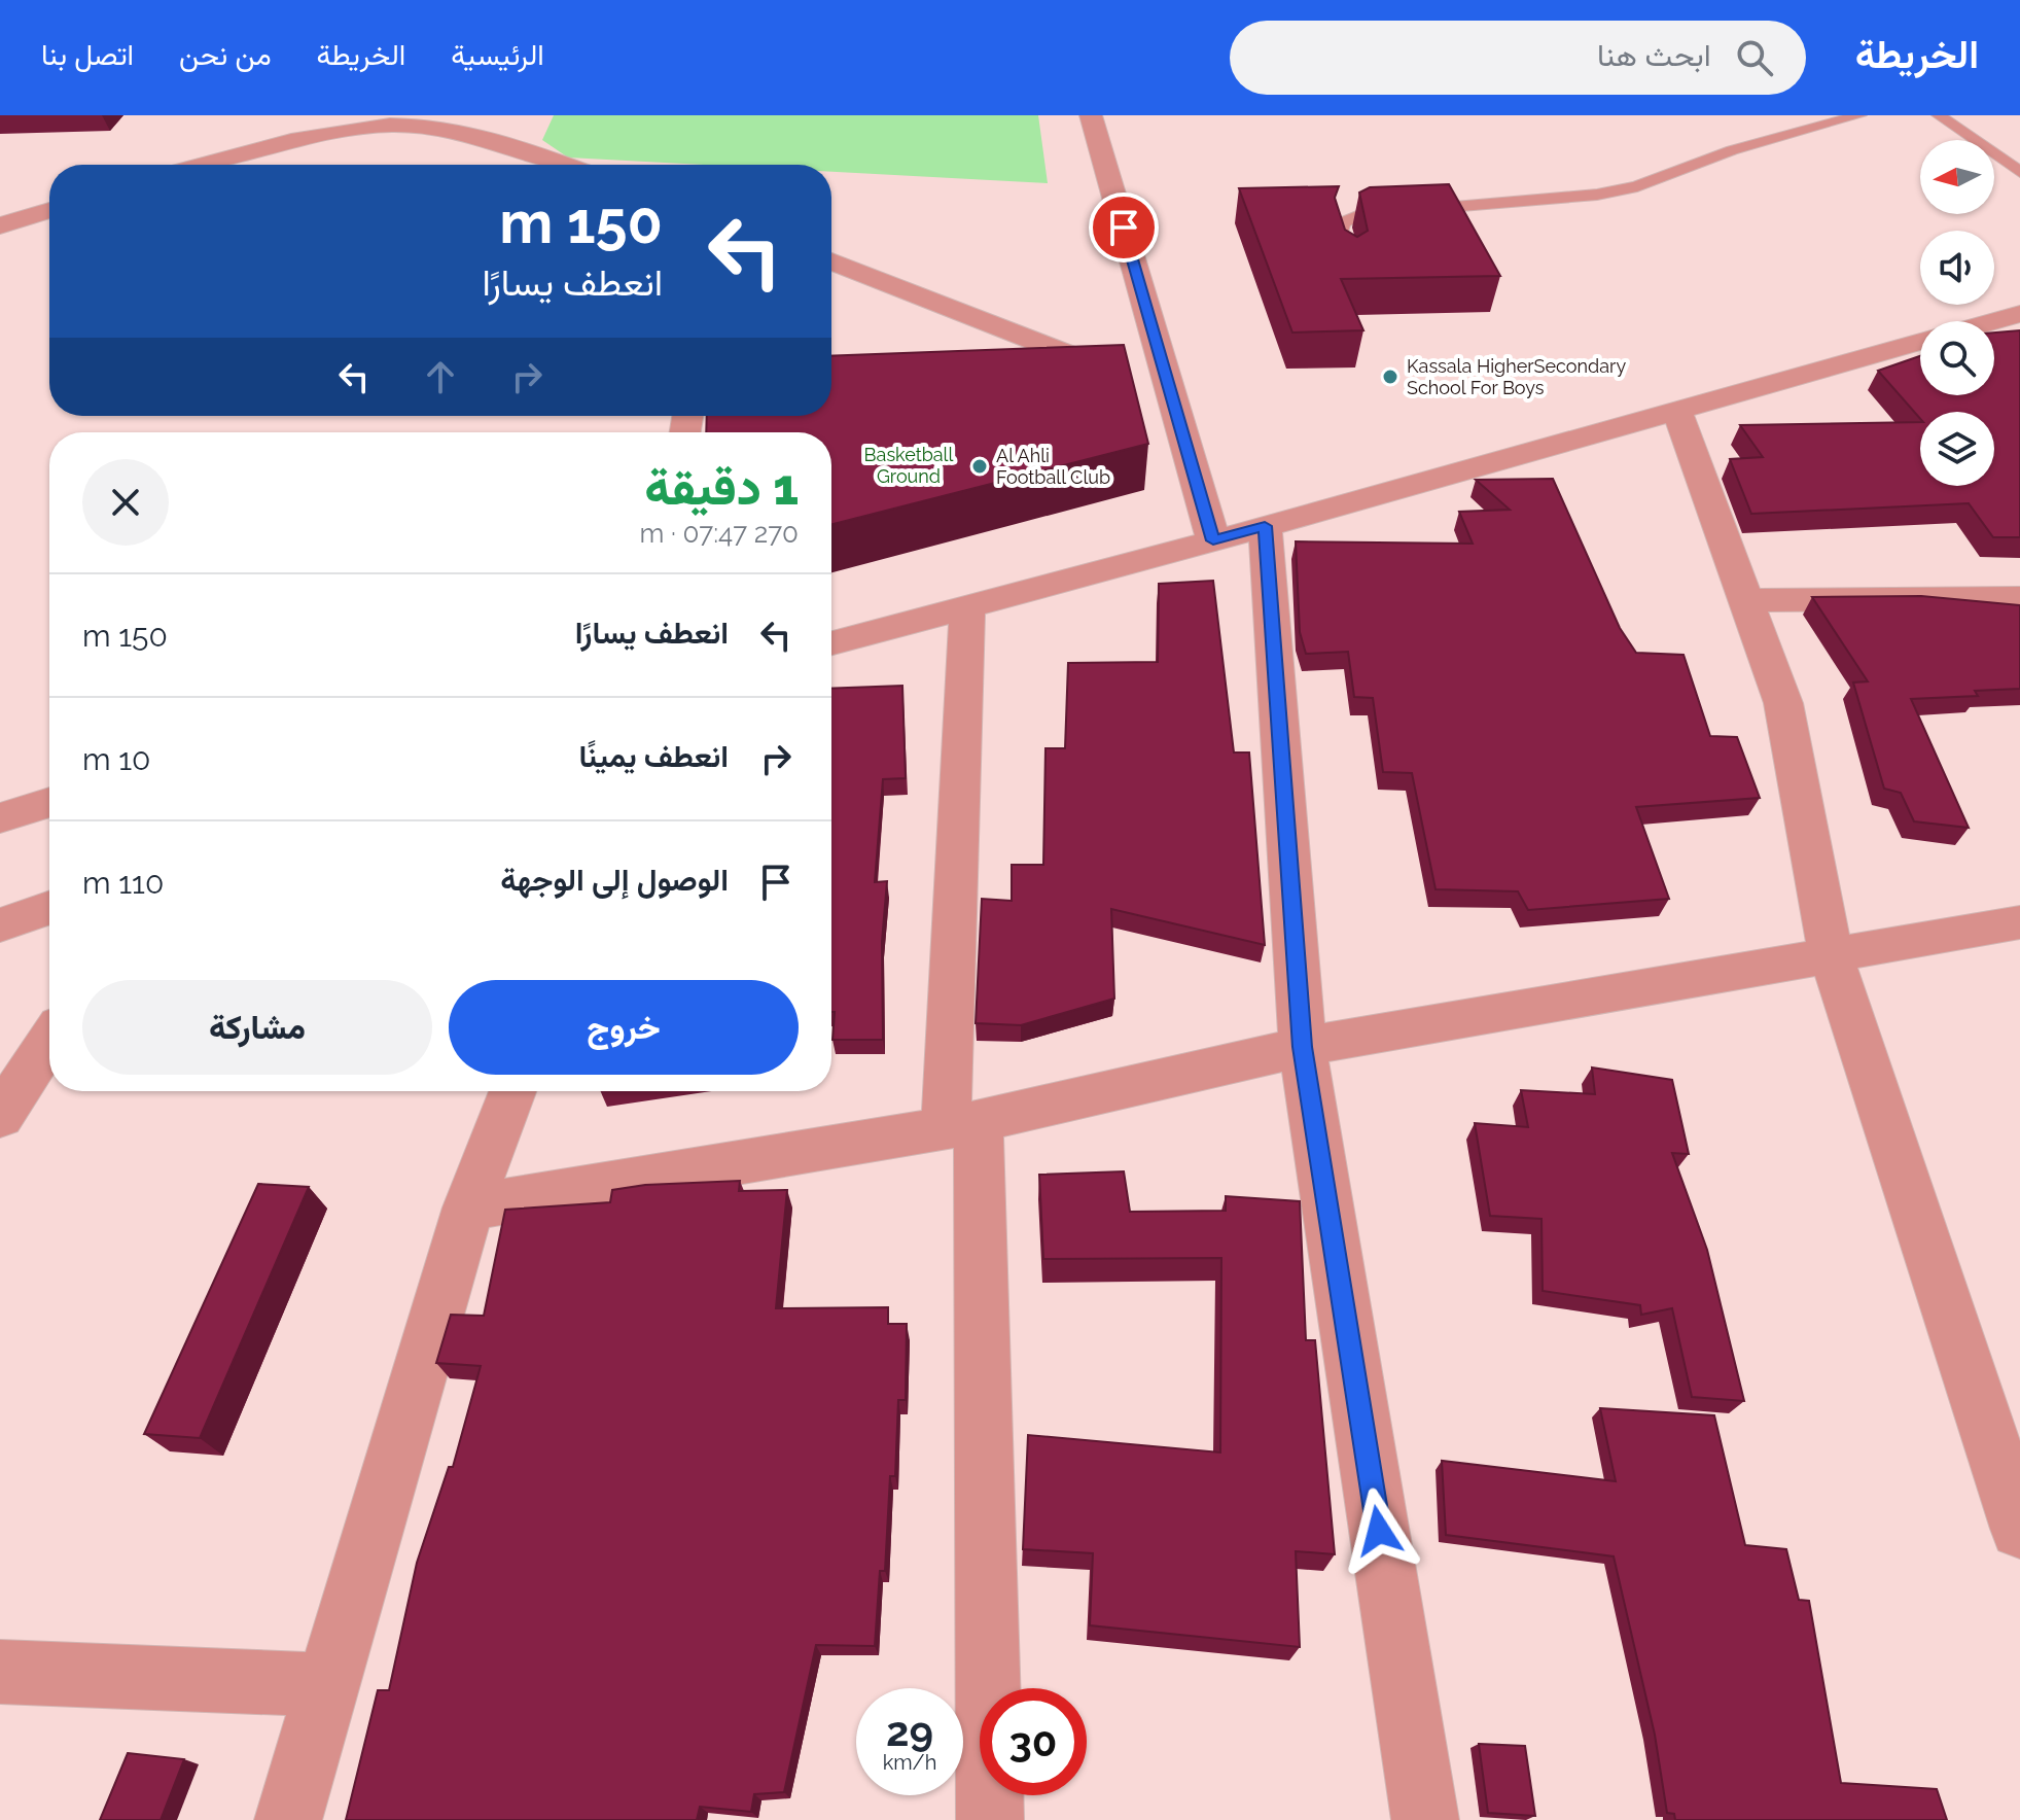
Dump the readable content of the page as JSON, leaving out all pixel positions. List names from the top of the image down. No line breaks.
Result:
{"parks":["Basketball Ground"],"places":["Kassala HigherSecondary School For Boys","Al Ahli Football Club"],"north":"left","page":{"header":"الخريطة","search":"ابحث هنا","nav":["الرئيسية","الخريطة","من نحن","اتصل بنا"],"turn":["150 m","انعطف يسارًا"],"heading":["1 دقيقة","270 m · 07:47"],"list":[{"name":"انعطف يسارًا","value":"150 m"},{"name":"انعطف يمينًا","value":"10 m"},{"name":"الوصول إلى الوجهة","value":"110 m"}],"buttons":["خروج","مشاركة"],"speed":"29 km/h","limit":"30"}}
